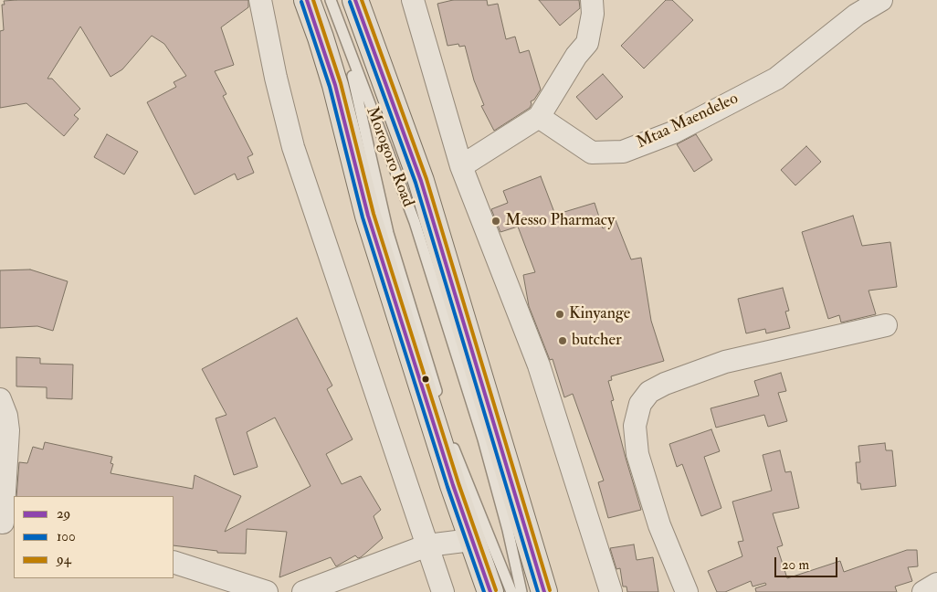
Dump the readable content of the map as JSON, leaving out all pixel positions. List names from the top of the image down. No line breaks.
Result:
{"streets":{"highway":["Morogoro Road"],"street":["Mtaa Maendeleo"]},"places":["Messo Pharmacy","Kinyange","butcher"],"lines":["transit line 29","transit line 94","transit line 100"],"legend":["29","100","94"],"scale_bar":"20 m"}
